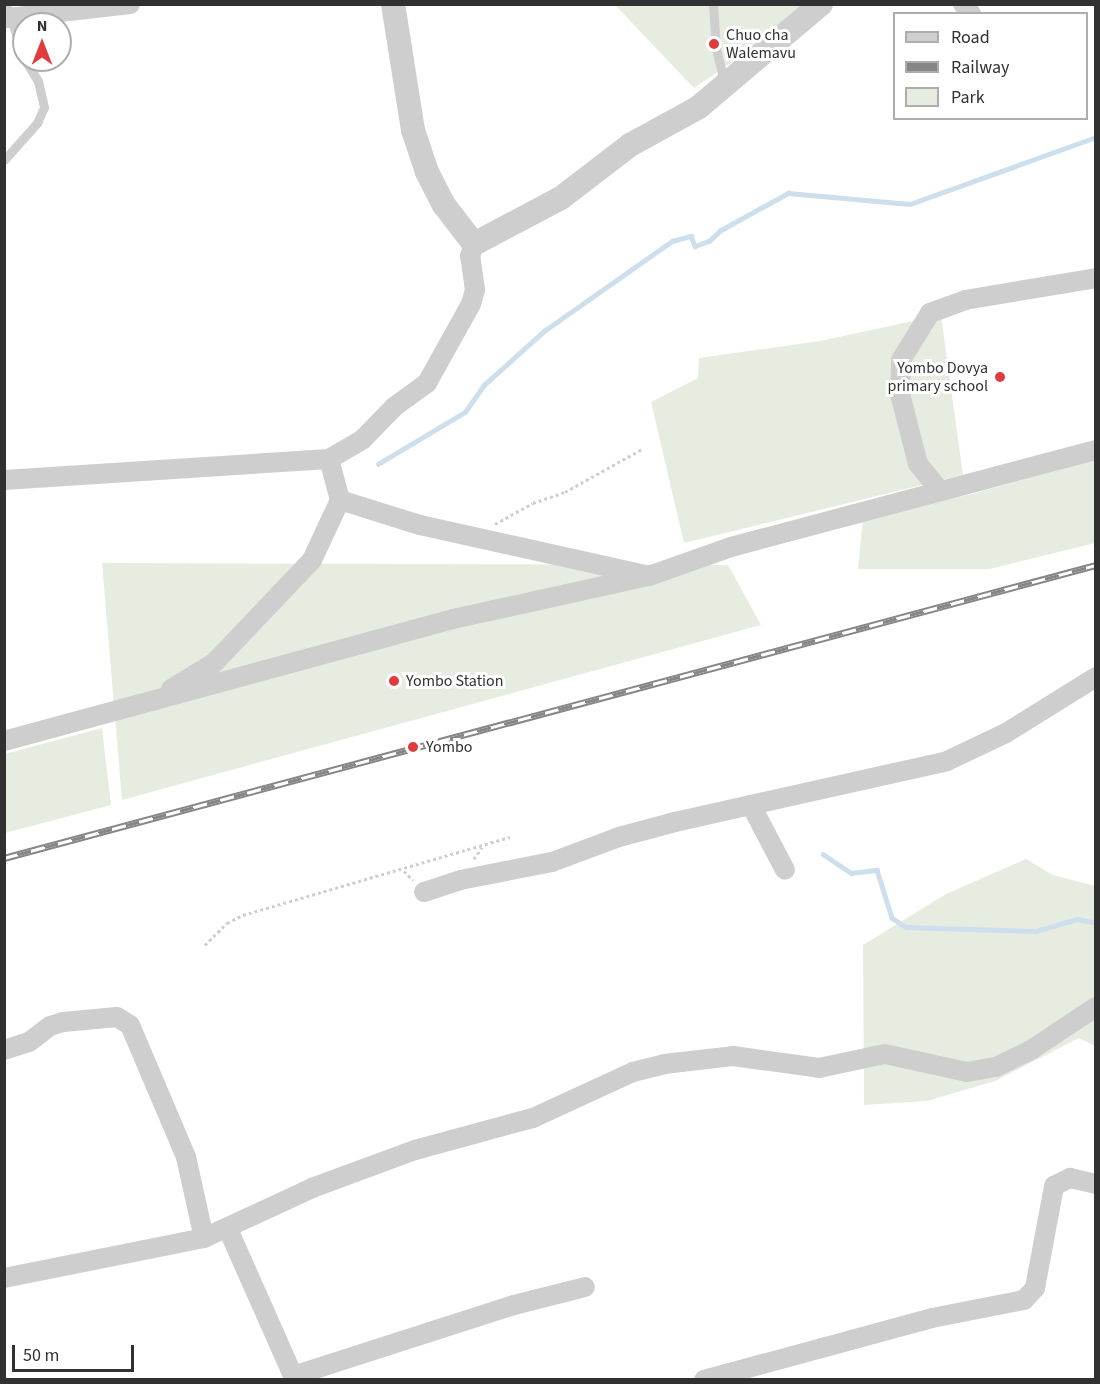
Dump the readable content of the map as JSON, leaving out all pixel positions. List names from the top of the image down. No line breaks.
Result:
{"places":["Chuo cha Walemavu","Yombo Dovya primary school","Yombo Station","Yombo"],"legend":["Road","Railway","Park"],"scale_bar":"50 m","north":"top"}
